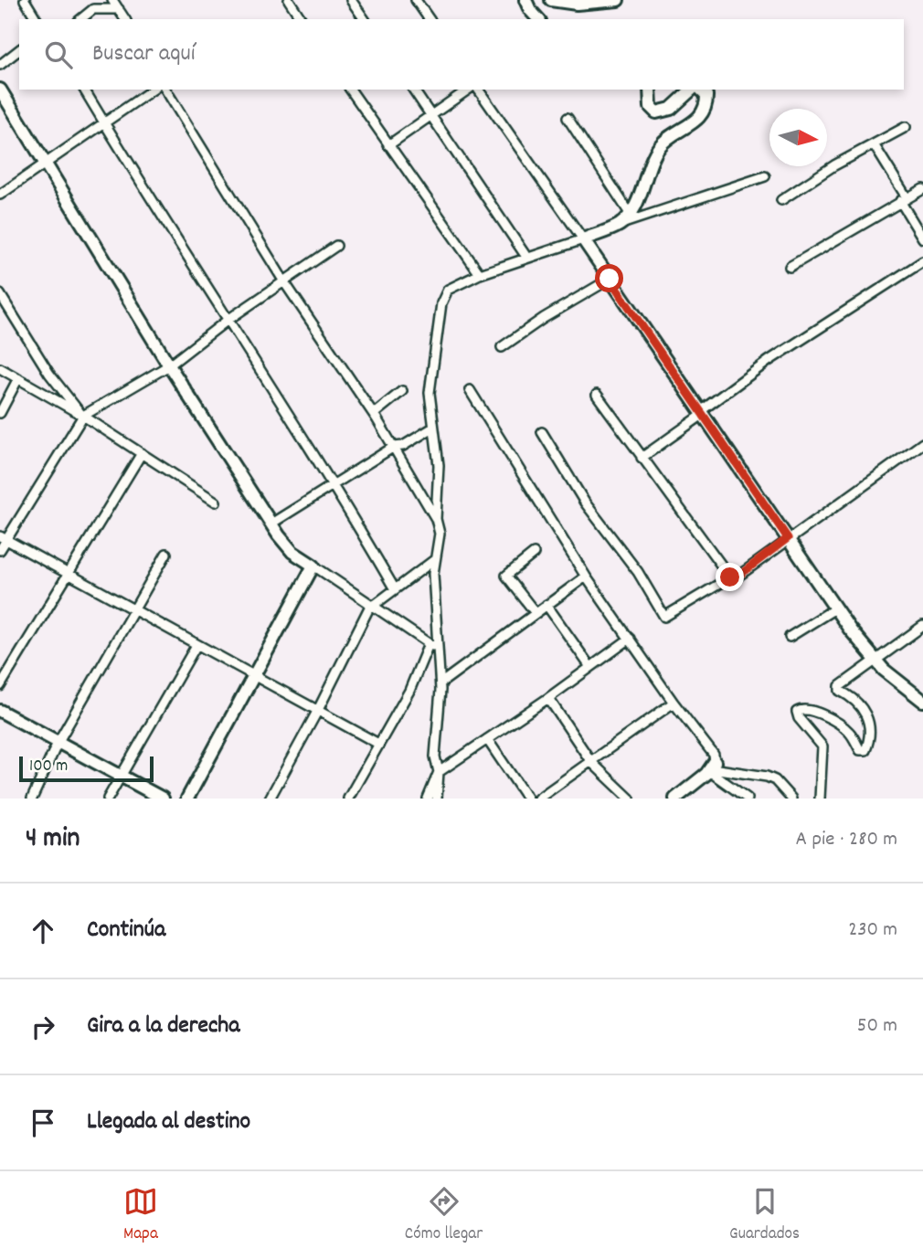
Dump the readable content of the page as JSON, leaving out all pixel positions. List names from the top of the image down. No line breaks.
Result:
{"scale_bar":"100 m","north":"right","page":{"search":"Buscar aquí","scale":"100 m","heading":["4 min","A pie · 280 m"],"list":[["Continúa","230 m"],["Gira a la derecha","50 m"],"Llegada al destino"],"nav":["Mapa","Cómo llegar","Guardados"]}}
